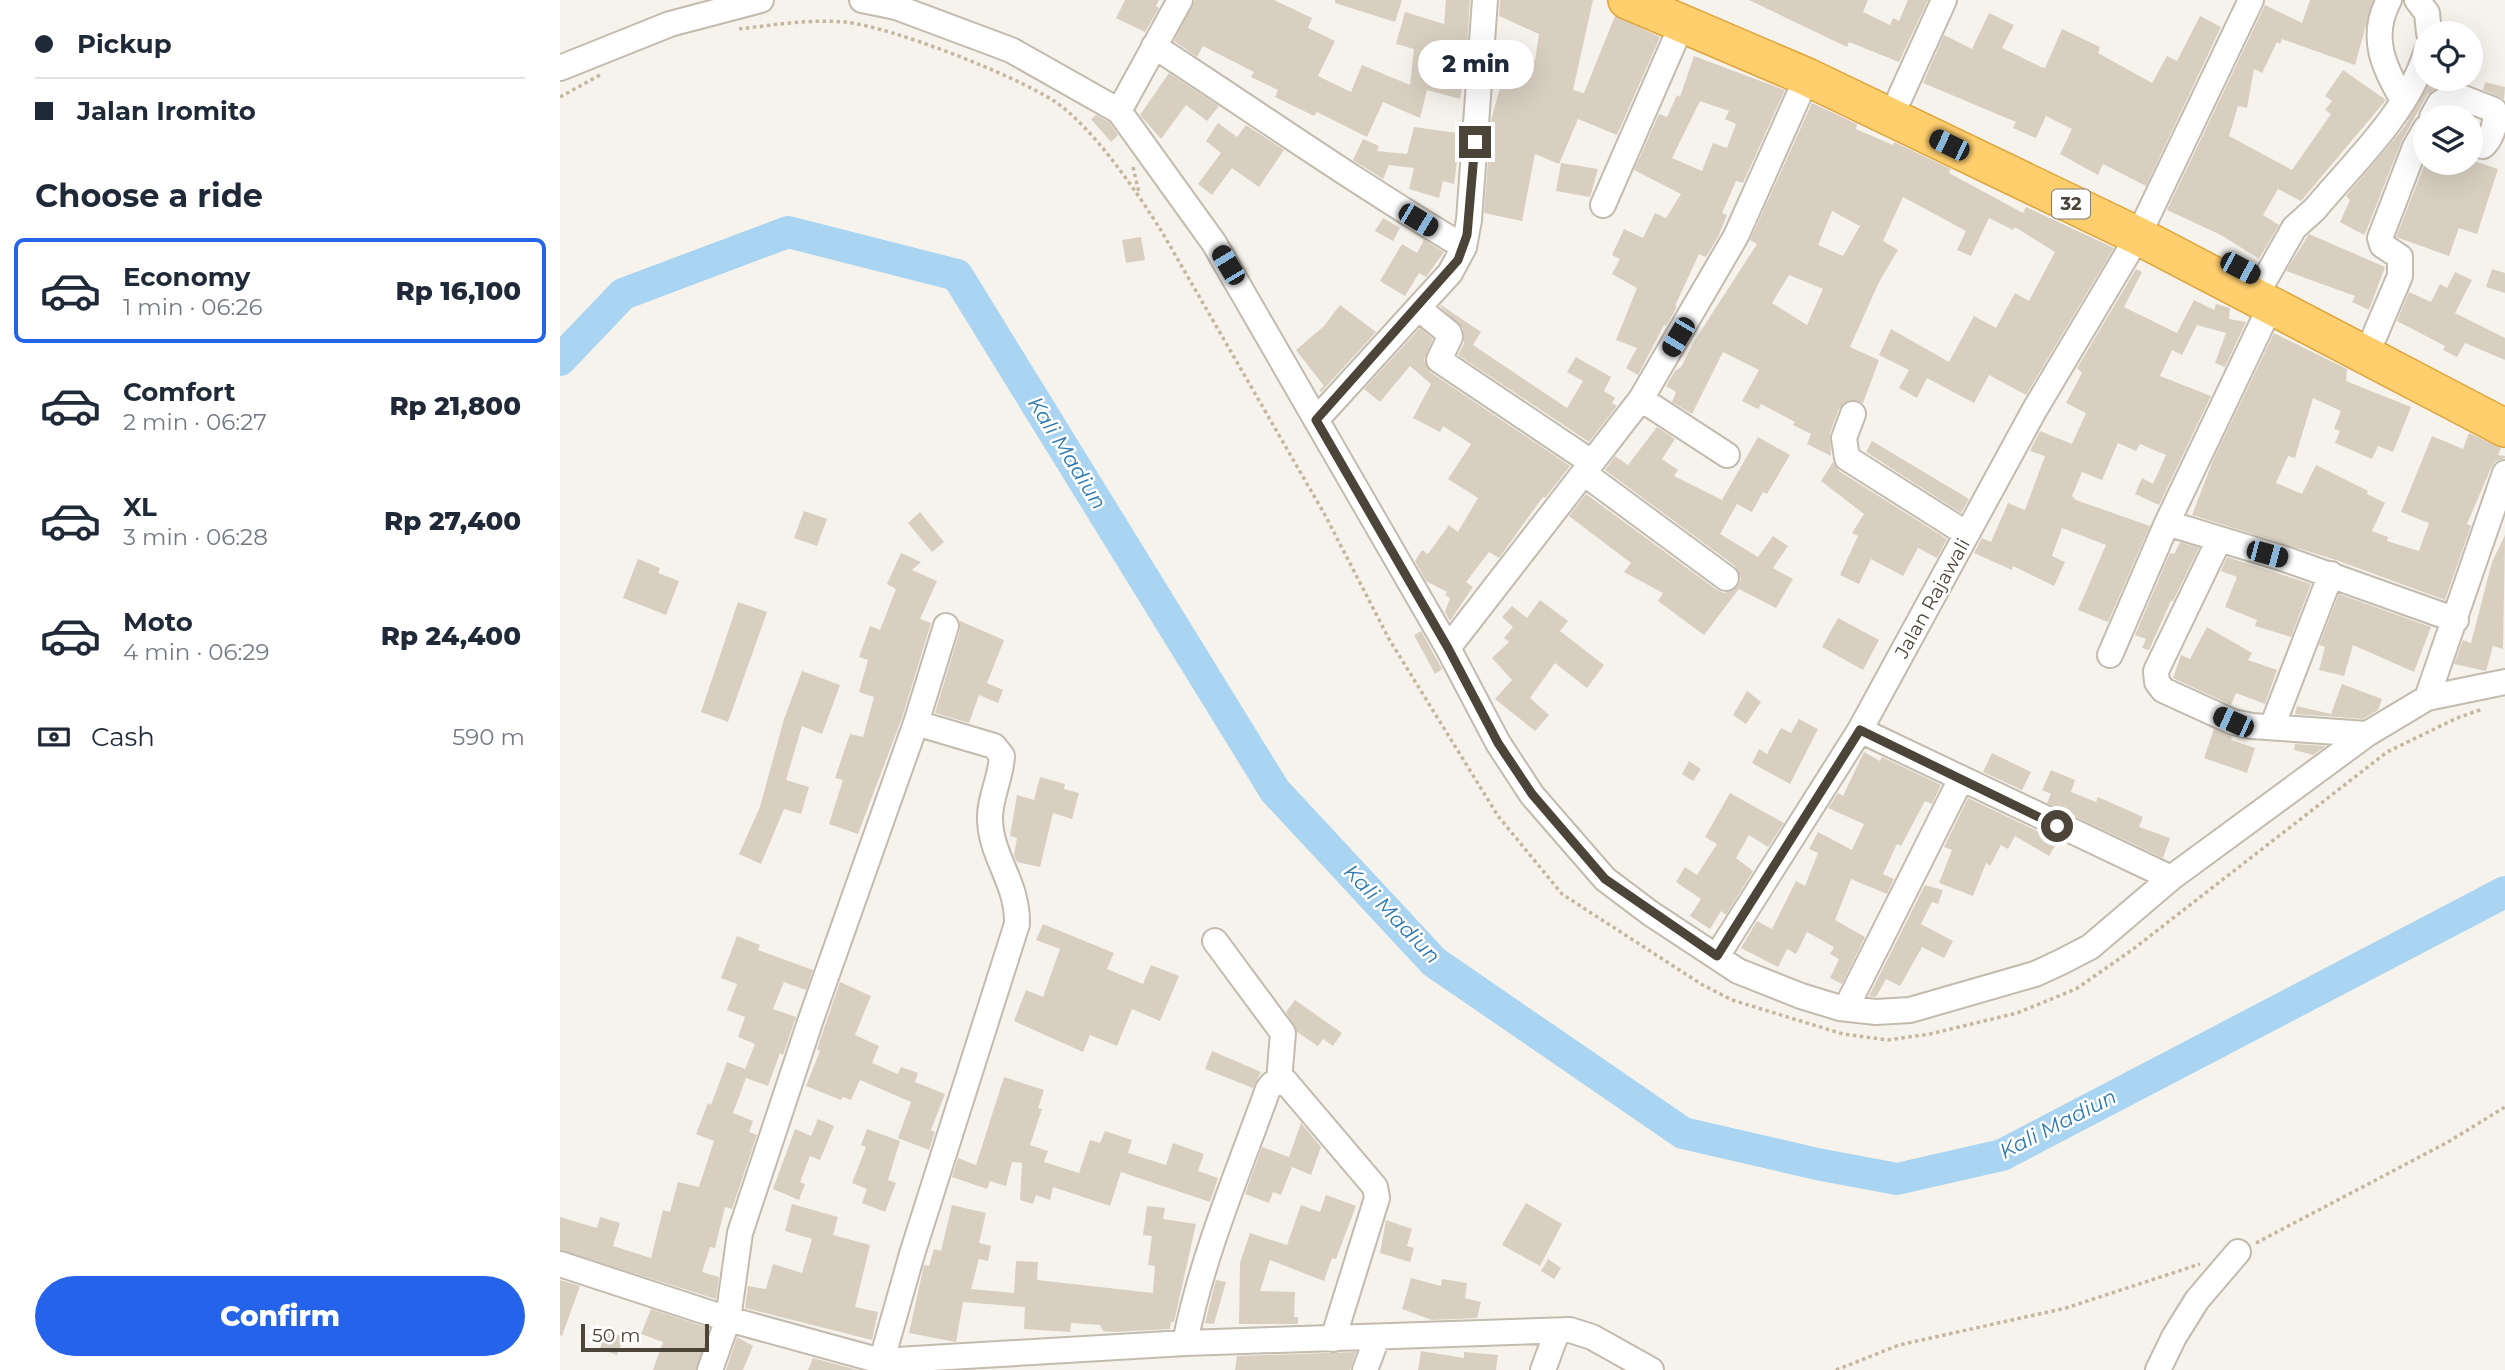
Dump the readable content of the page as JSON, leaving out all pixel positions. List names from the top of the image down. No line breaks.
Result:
{"streets":{"highway":["32"],"street":["Jalan Rajawali"]},"crossings":[["32","Jalan Rajawali"]],"water":["Kali Madiun"],"scale_bar":"50 m","page":{"banner":["Pickup","Jalan Iromito"],"bubble":"2 min","heading":"Choose a ride","list":[{"name":"Economy","note":"1 min · 06:26","value":"Rp 16,100"},{"name":"Comfort","note":"2 min · 06:27","value":"Rp 21,800"},{"name":"XL","note":"3 min · 06:28","value":"Rp 27,400"},{"name":"Moto","note":"4 min · 06:29","value":"Rp 24,400"}],"pay":["Cash","590 m"],"buttons":"Confirm","scale":"50 m"}}
